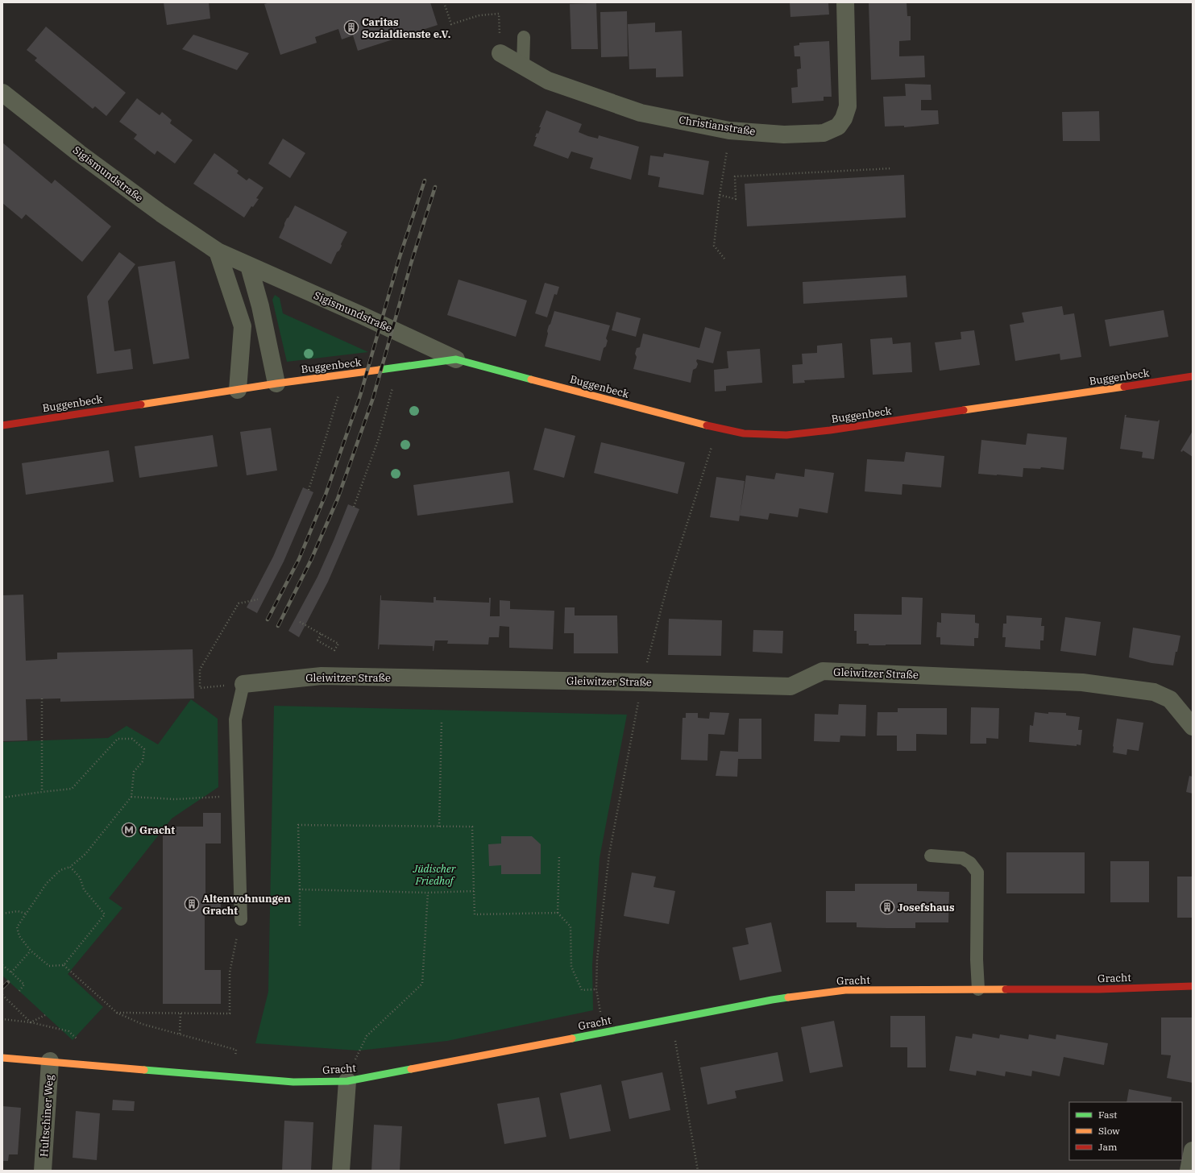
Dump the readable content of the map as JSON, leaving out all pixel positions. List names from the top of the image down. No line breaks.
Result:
{"streets":{"street":["Christianstraße","Sigismundstraße","Buggenbeck","Gleiwitzer Straße","Gracht","Hultschiner Weg"]},"crossings":[["Sigismundstraße","Buggenbeck"],["Gracht","Hultschiner Weg"]],"parks":["Jüdischer Friedhof"],"places":{"building":["Caritas Sozialdienste e.V.","Altenwohnungen Gracht","Josefshaus"],"metro station":["Gracht"]},"legend":["Fast","Slow","Jam"]}
